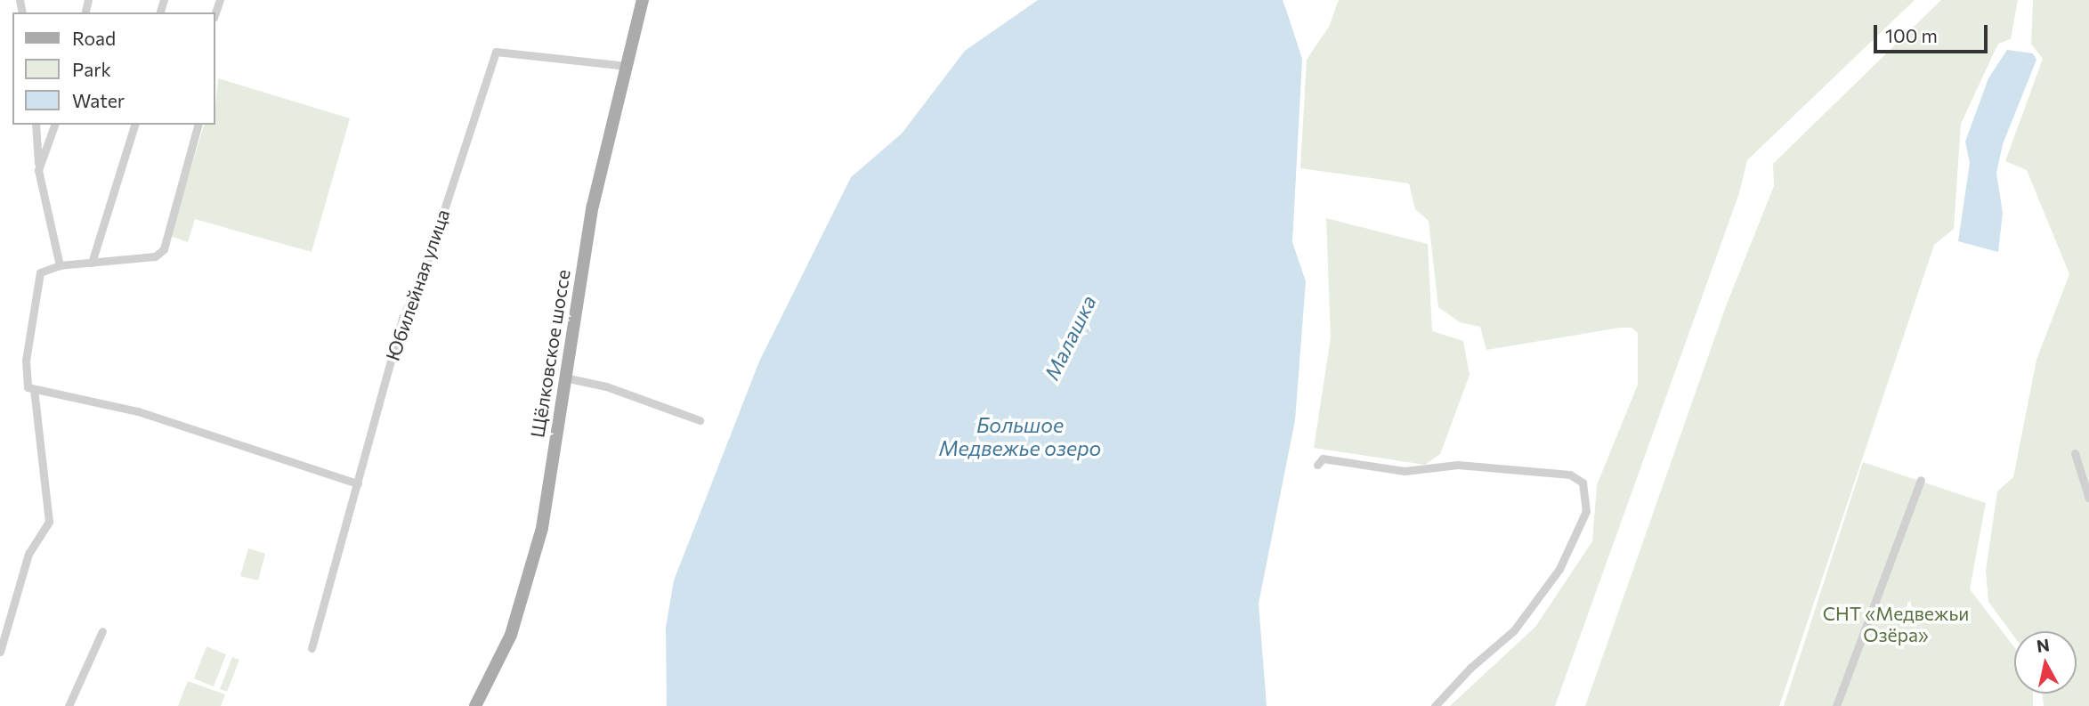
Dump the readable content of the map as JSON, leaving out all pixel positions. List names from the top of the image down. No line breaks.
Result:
{"streets":{"main road":["Щёлковское шоссе"],"street":["Юбилейная улица"]},"crossings":[["Юбилейная улица","Щёлковское шоссе"]],"water":["Малашка","Большое Медвежье озеро"],"parks":["СНТ «Медвежьи Озёра»"],"legend":["Road","Park","Water"],"scale_bar":"100 m","north":"top"}
